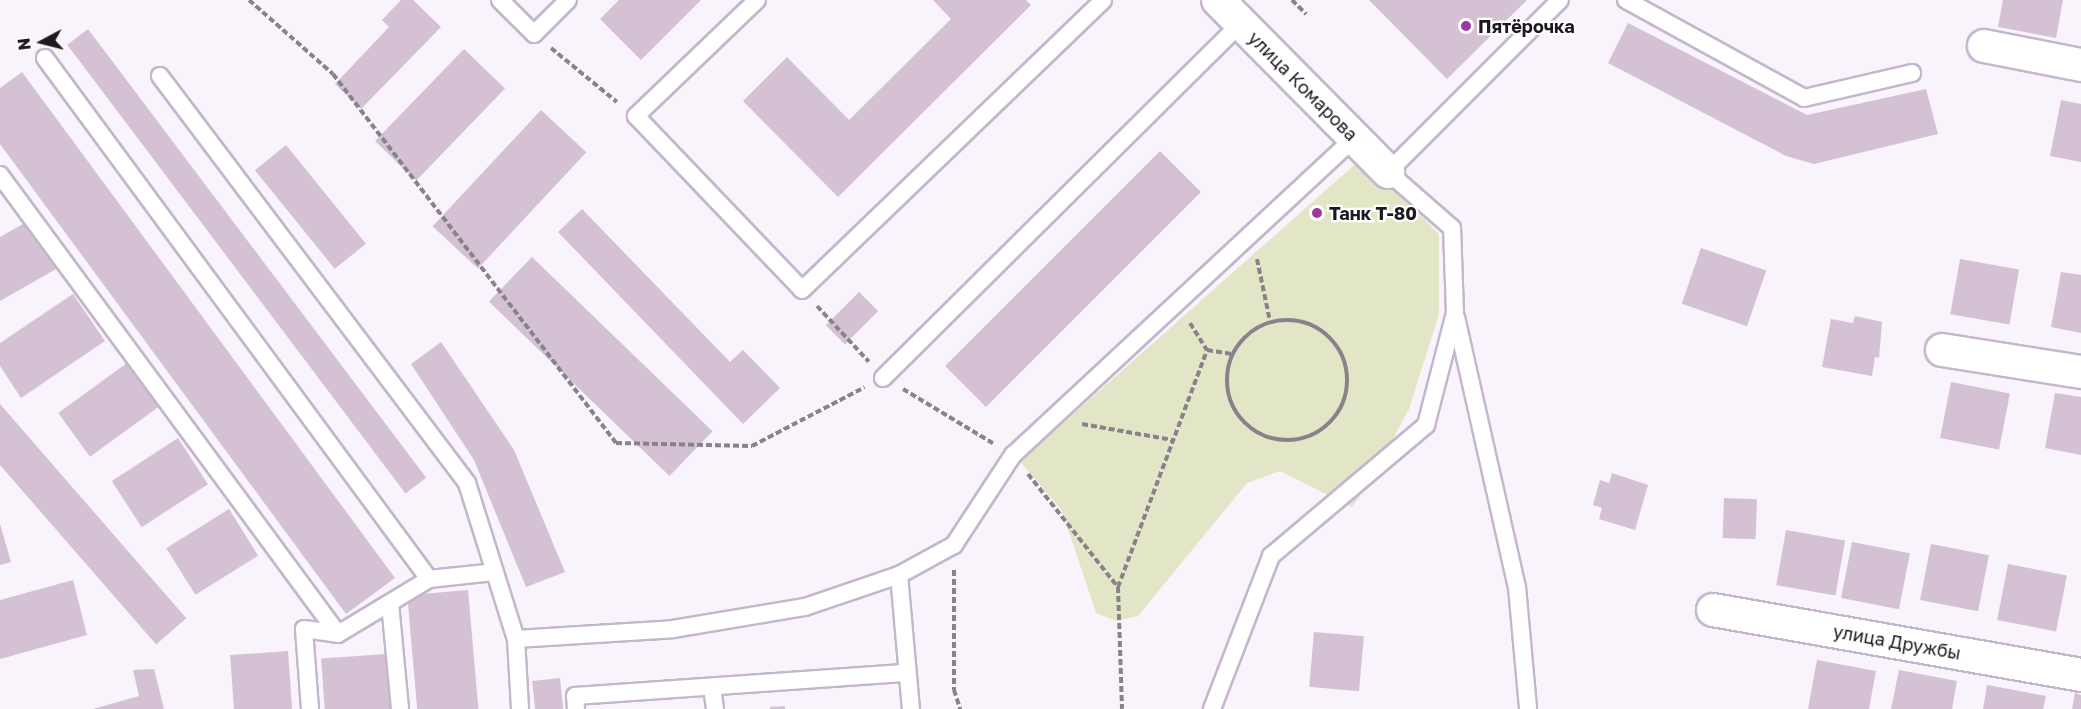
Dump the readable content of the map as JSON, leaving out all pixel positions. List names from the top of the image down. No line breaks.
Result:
{"streets":{"street":["улица Комарова","улица Дружбы"]},"places":["Пятёрочка","Танк Т-80"],"north":"left"}
